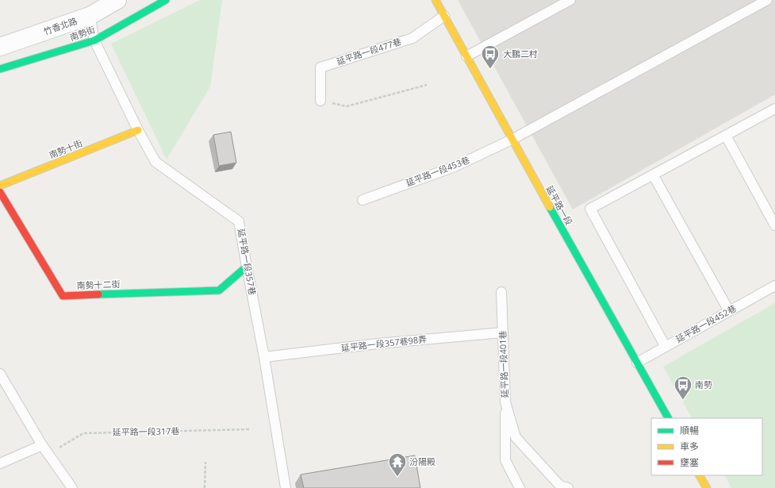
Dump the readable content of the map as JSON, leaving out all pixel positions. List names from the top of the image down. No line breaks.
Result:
{"streets":{"street":["竹香北路","南勢街","南勢十街","延平路一段","南勢十二街"],"lane":["延平路一段477巷","延平路一段453巷","延平路一段357巷","延平路一段452巷","延平路一段357巷98弄","延平路一段401巷"],"path":["延平路一段317巷"]},"crossings":[["竹香北路","延平路一段357巷"],["南勢街","延平路一段357巷"],["延平路一段477巷","延平路一段"],["南勢十街","延平路一段357巷"],["延平路一段453巷","延平路一段"],["延平路一段","延平路一段452巷"],["延平路一段357巷","南勢十二街"],["延平路一段357巷","延平路一段357巷98弄"],["延平路一段357巷98弄","延平路一段401巷"]],"places":{"bus stop":["大鵬二村","南勢"],"temple":["汾陽殿"]},"legend":["順暢","車多","壅塞"]}
